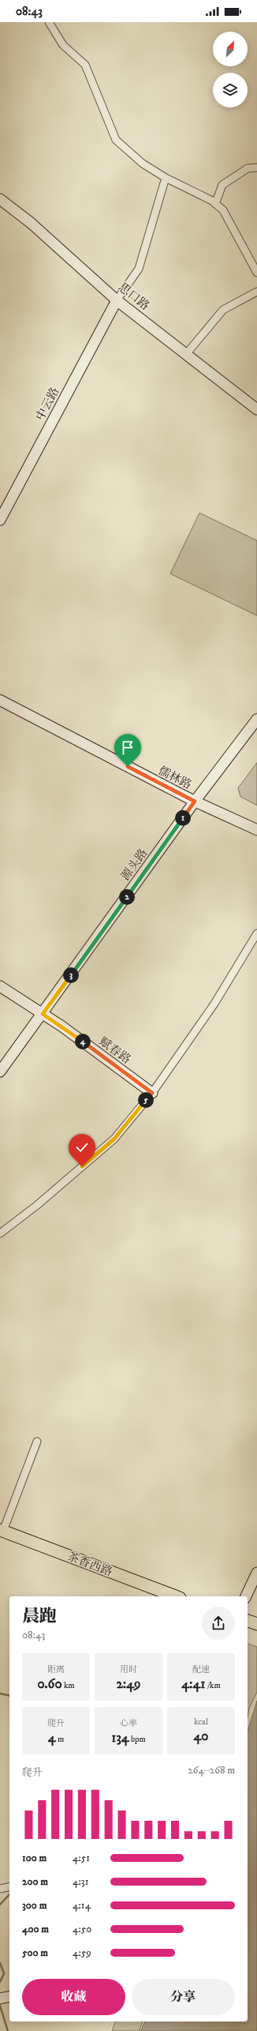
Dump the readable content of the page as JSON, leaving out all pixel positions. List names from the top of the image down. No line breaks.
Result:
{"streets":{"main road":["茶香西路"],"street":["思口路","中云路","儒林路","源头路","赋春路"]},"crossings":[["思口路","中云路"],["儒林路","源头路"],["源头路","赋春路"]],"north":"top right","page":{"status":"08:43","pins":["1","2","3","4","5"],"heading":["晨跑","08:43"],"stats":[["距离","0.60 km"],["用时","2:49"],["配速","4:41 /km"],["爬升","4 m"],["心率","134 bpm"],["kcal","40"]],"chart":["爬升","264–268 m"],"list":[{"name":"100 m","note":"4:51"},{"name":"200 m","note":"4:31"},{"name":"300 m","note":"4:14"},{"name":"400 m","note":"4:50"},{"name":"500 m","note":"4:59"}],"buttons":["收藏","分享"]}}
